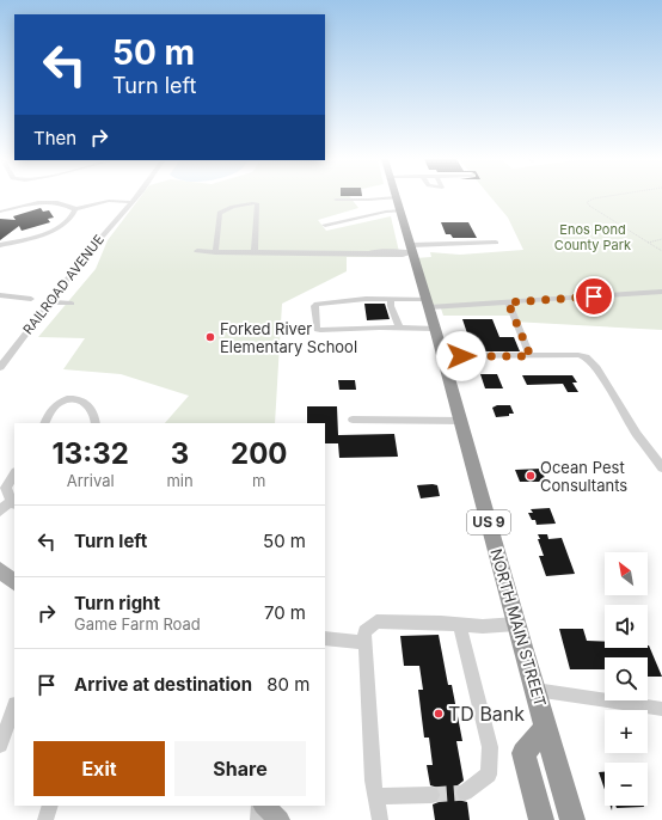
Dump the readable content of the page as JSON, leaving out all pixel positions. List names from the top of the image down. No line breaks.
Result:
{"streets":{"highway":["US 9","NORTH MAIN STREET"],"street":["RAILROAD AVENUE"]},"parks":["Enos Pond County Park"],"places":["Forked River Elementary School","Ocean Pest Consultants","TD Bank"],"north":"top left","page":{"turn":["50 m","Turn left"],"then":"Then","eta":["13:32","Arrival","3","min","200","m"],"list":[{"name":"Turn left","value":"50 m"},{"name":"Turn right","note":"Game Farm Road","value":"70 m"},{"name":"Arrive at destination","value":"80 m"}],"map_buttons":["+","−"],"buttons":["Exit","Share"]}}
